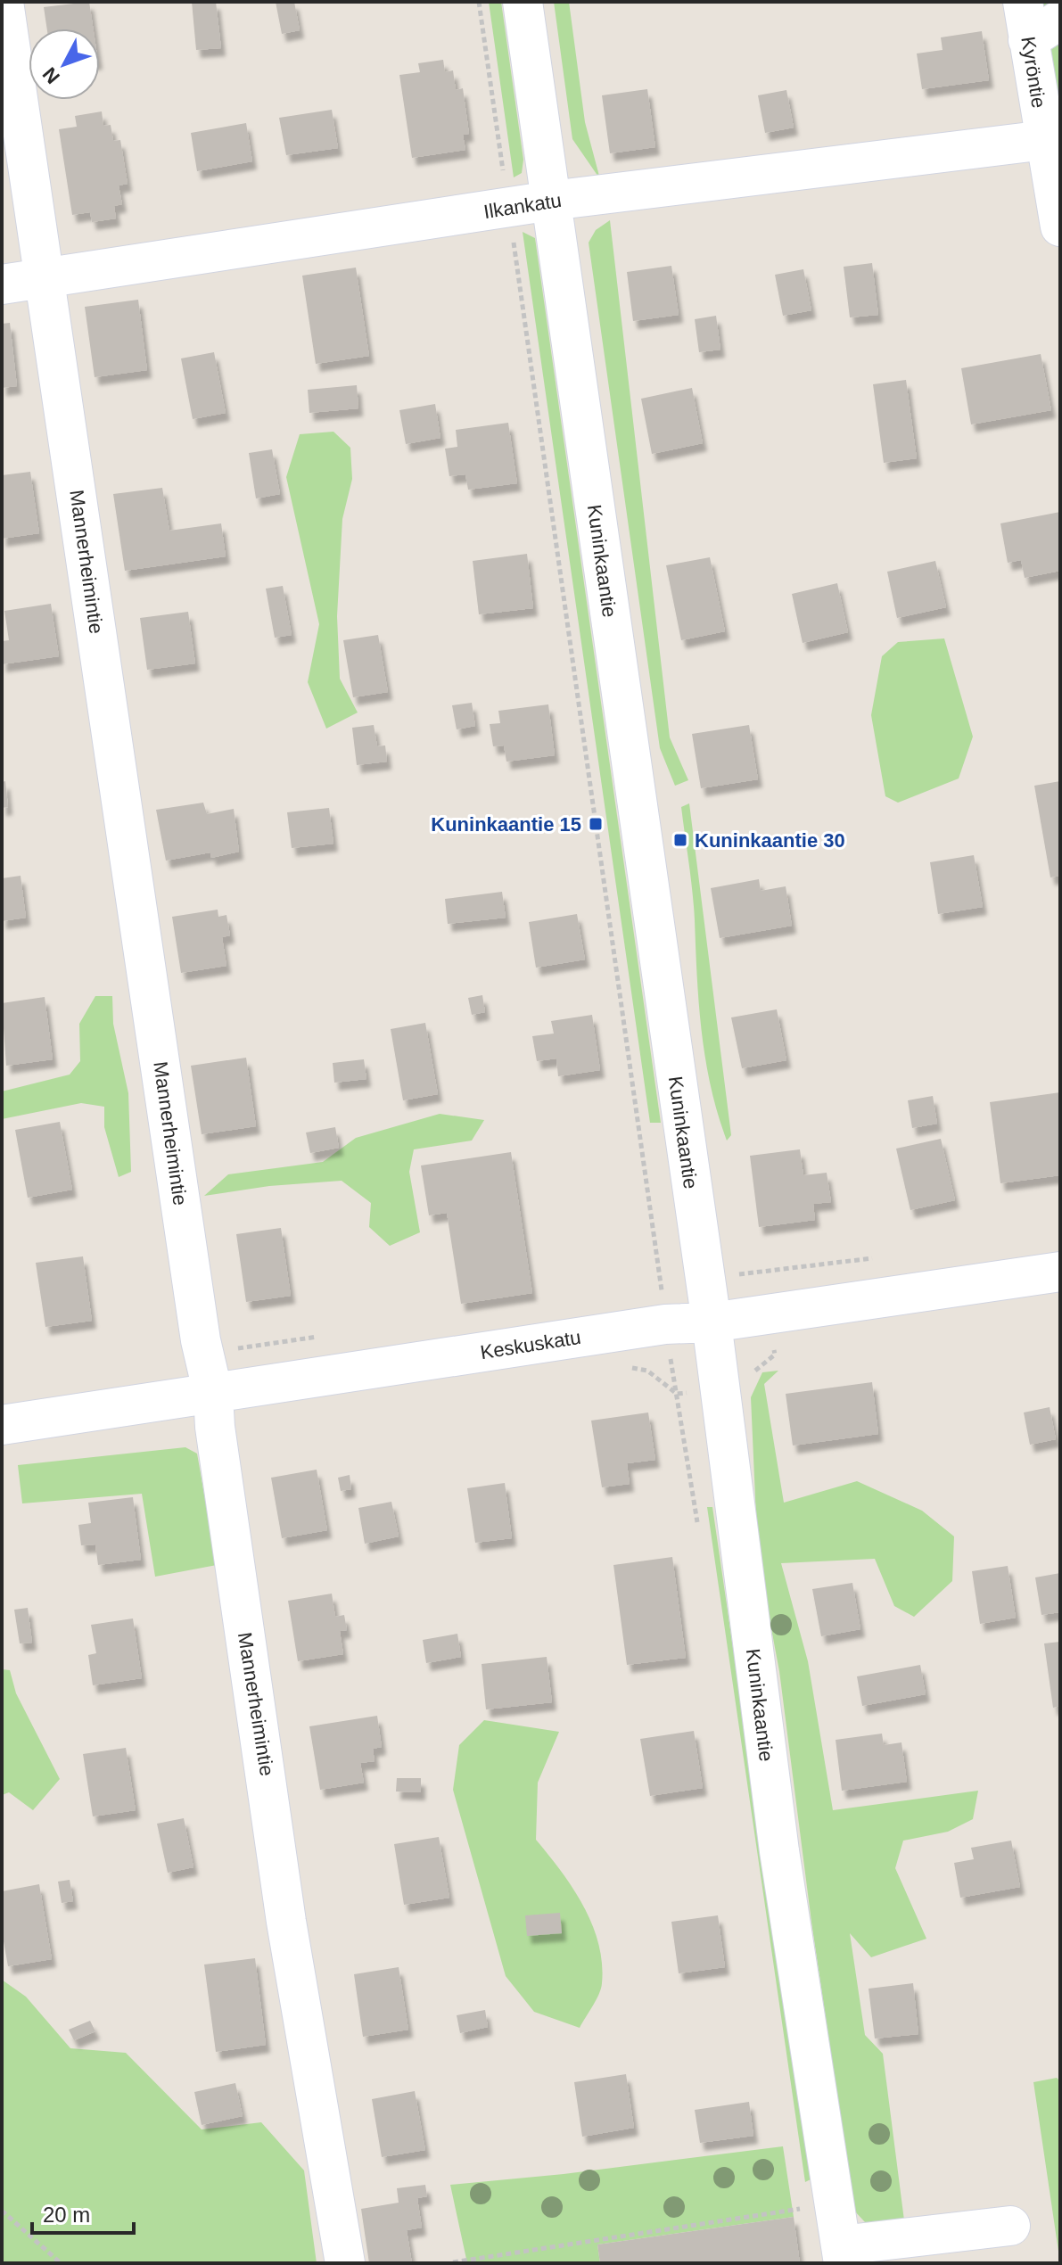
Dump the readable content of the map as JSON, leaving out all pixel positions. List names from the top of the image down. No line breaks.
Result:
{"streets":{"street":["Kyröntie","Ilkankatu","Kuninkaantie","Mannerheimintie","Keskuskatu"]},"crossings":[["Kyröntie","Ilkankatu"],["Ilkankatu","Kuninkaantie"],["Ilkankatu","Mannerheimintie"],["Kuninkaantie","Keskuskatu"],["Mannerheimintie","Keskuskatu"]],"places":{"transit":["Kuninkaantie 15","Kuninkaantie 30"]},"scale_bar":"20 m","north":"bottom left"}
